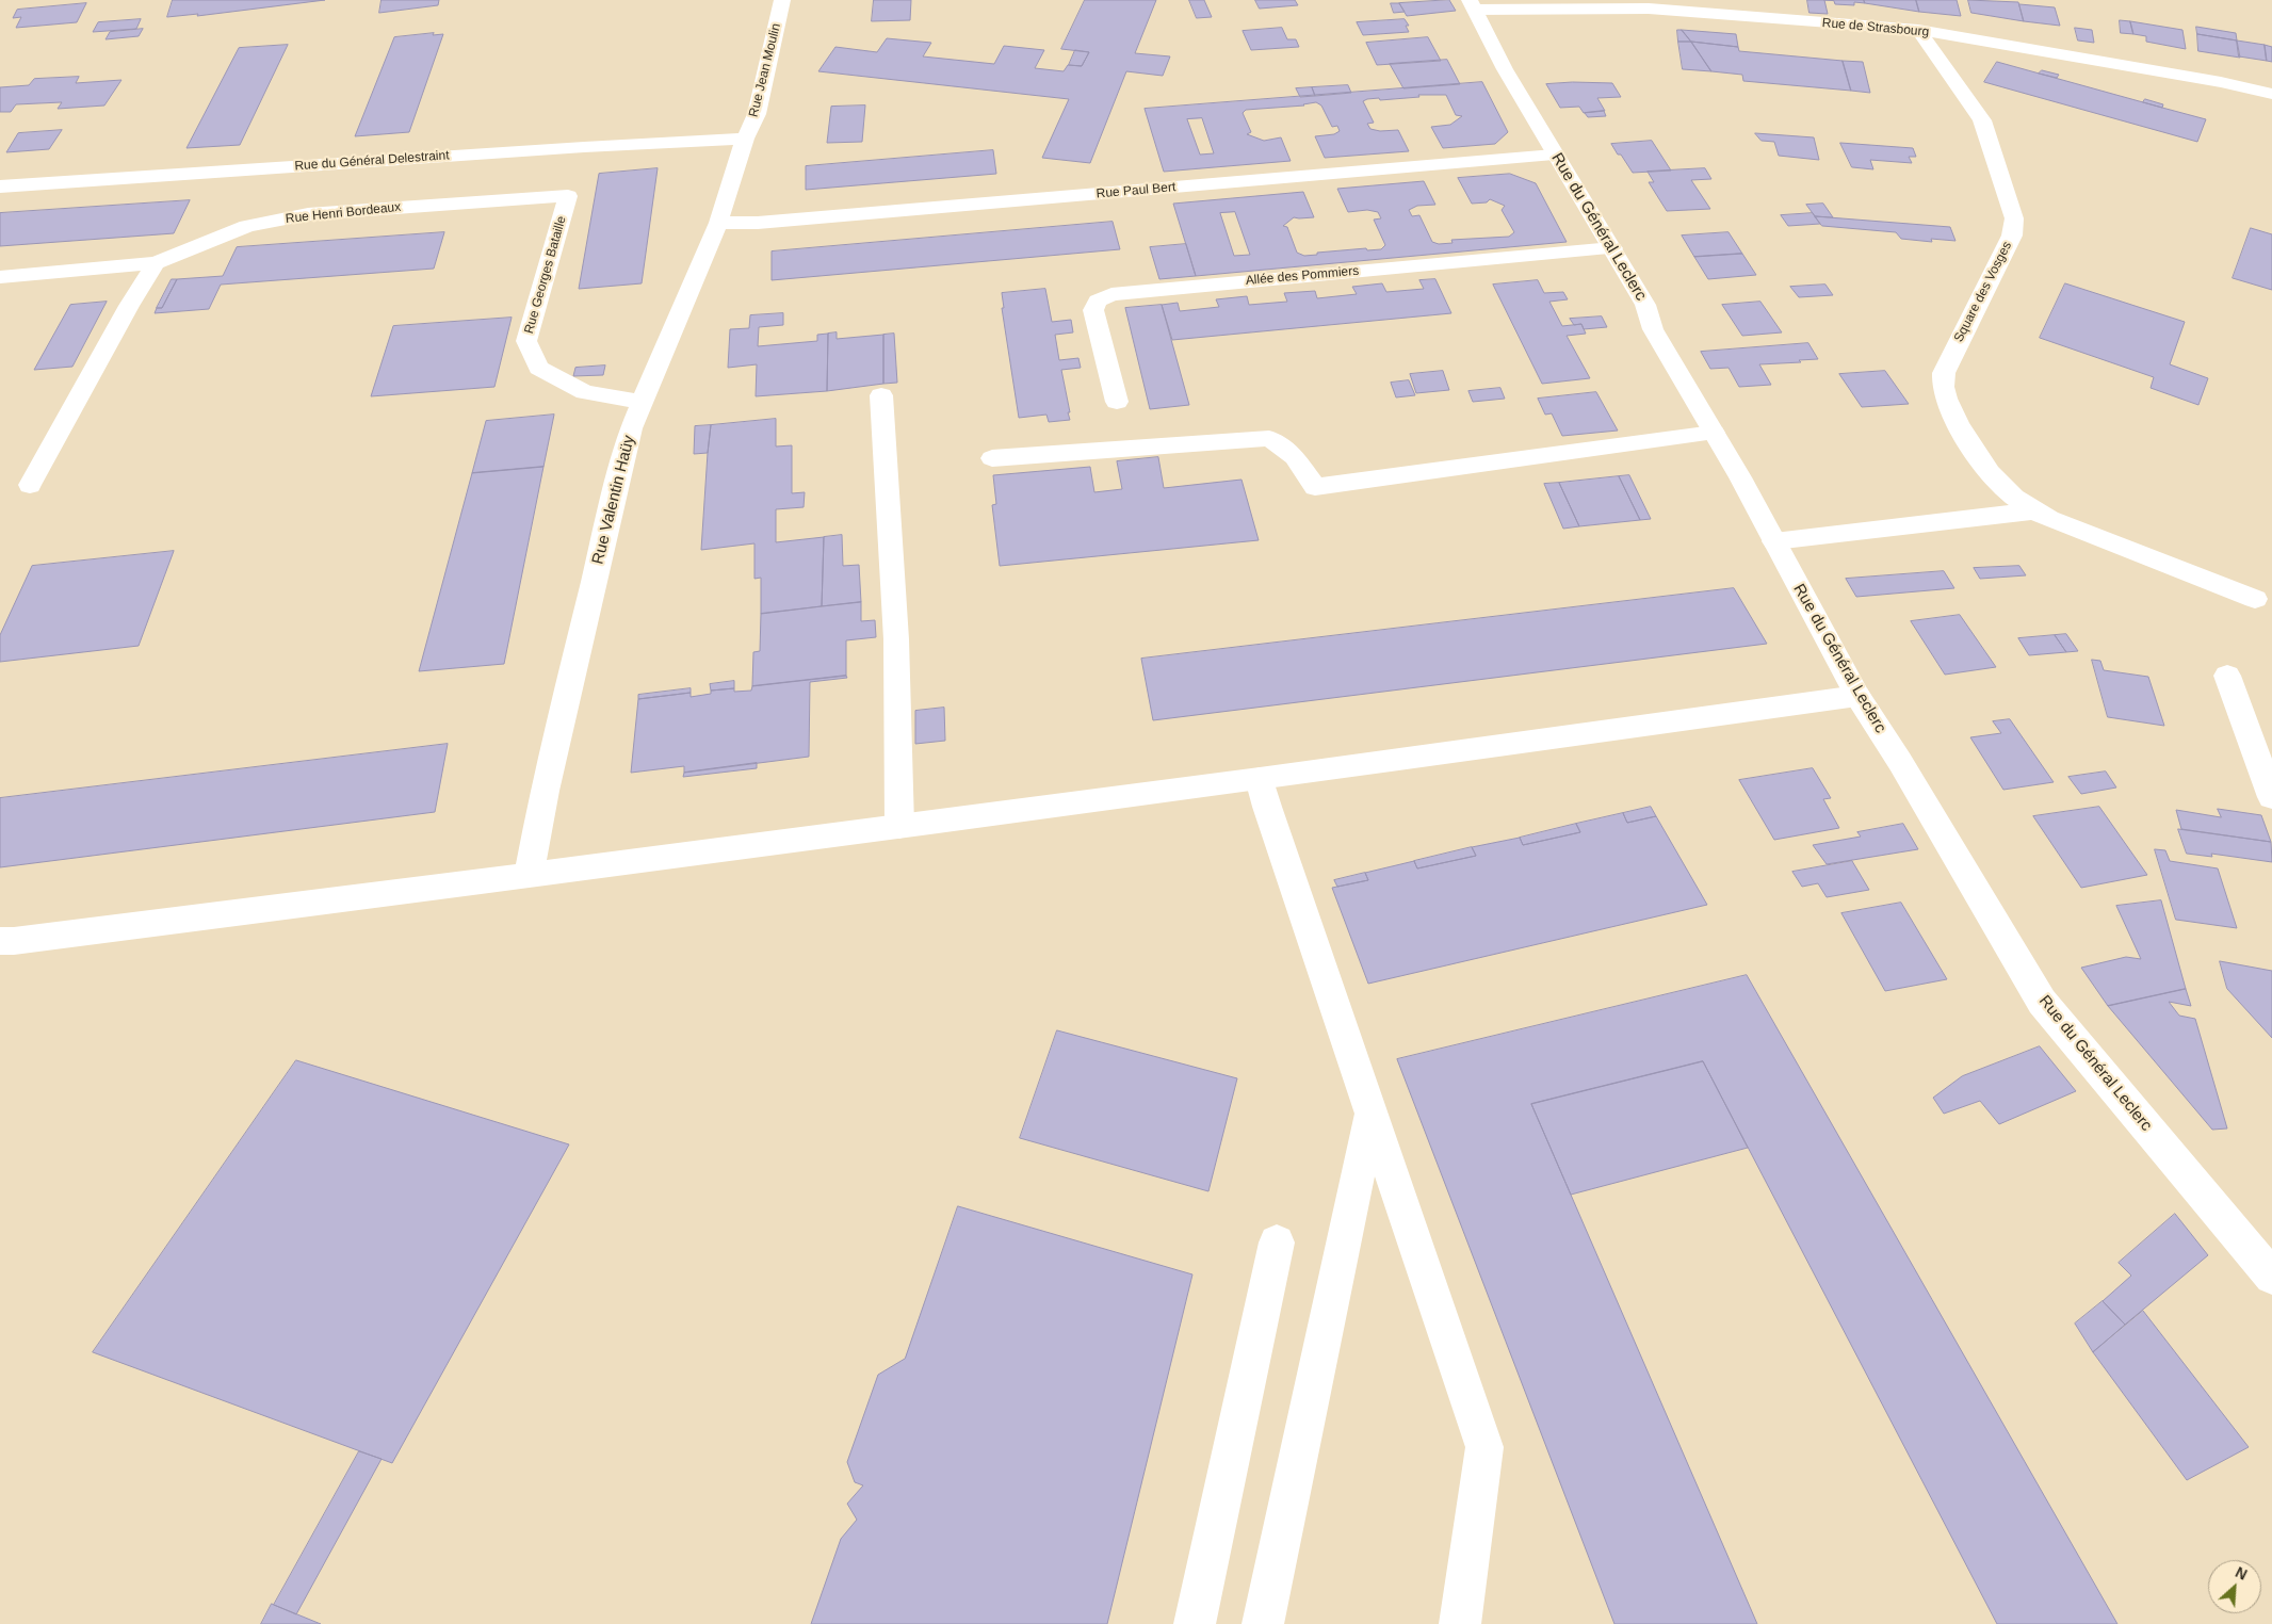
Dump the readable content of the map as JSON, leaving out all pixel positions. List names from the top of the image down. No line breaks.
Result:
{"streets":{"street":["Rue de Strasbourg","Rue Jean Moulin","Rue du Général Delestraint","Rue Paul Bert","Rue Henri Bordeaux","Rue du Général Leclerc","Rue Georges Bataille","Allée des Pommiers","Square des Vosges","Rue Valentin Haüy"]},"crossings":[["Rue de Strasbourg","Rue du Général Leclerc"],["Rue de Strasbourg","Square des Vosges"],["Rue Jean Moulin","Rue du Général Delestraint"],["Rue Jean Moulin","Rue Valentin Haüy"],["Rue du Général Delestraint","Rue Valentin Haüy"],["Rue Paul Bert","Rue du Général Leclerc"],["Rue Paul Bert","Rue Valentin Haüy"],["Rue Henri Bordeaux","Rue Georges Bataille"],["Rue du Général Leclerc","Allée des Pommiers"],["Rue Georges Bataille","Rue Valentin Haüy"]],"north":"top right"}
